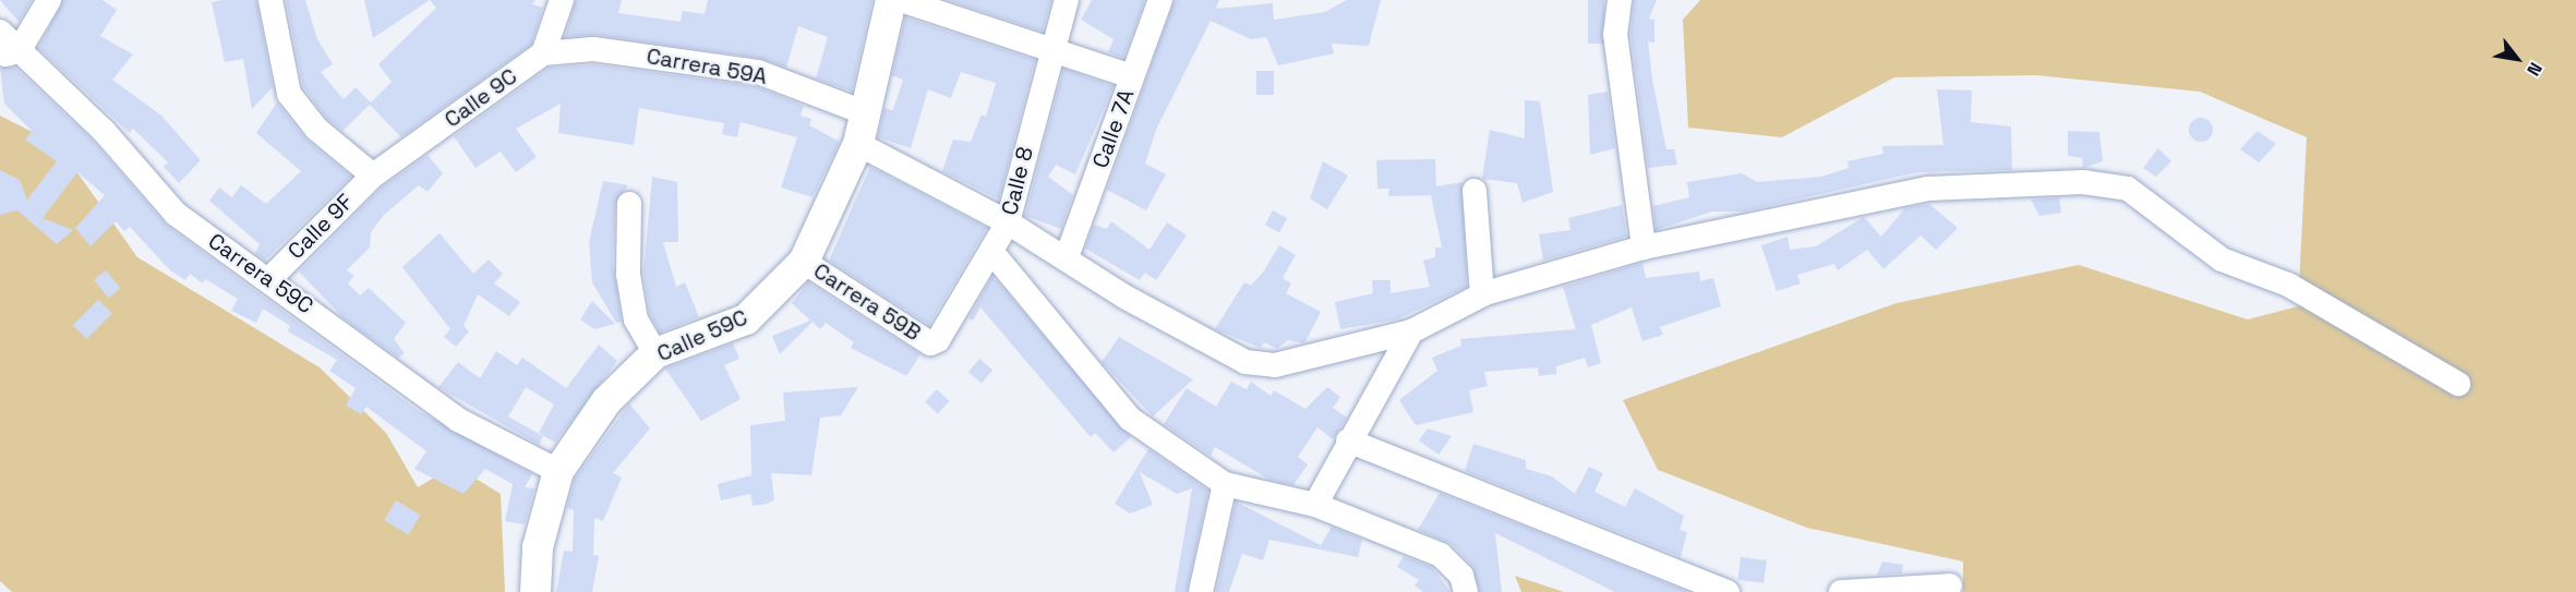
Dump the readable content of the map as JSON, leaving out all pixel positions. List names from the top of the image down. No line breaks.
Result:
{"streets":{"street":["Carrera 59A","Calle 9C","Calle 7A","Calle 8","Calle 9F","Carrera 59C","Carrera 59B","Calle 59C"]},"crossings":[["Carrera 59A","Calle 9C"],["Carrera 59A","Calle 59C"],["Calle 9C","Calle 9F"],["Calle 8","Carrera 59B"],["Calle 9F","Carrera 59C"],["Carrera 59C","Calle 59C"],["Carrera 59B","Calle 59C"]],"north":"bottom right"}
